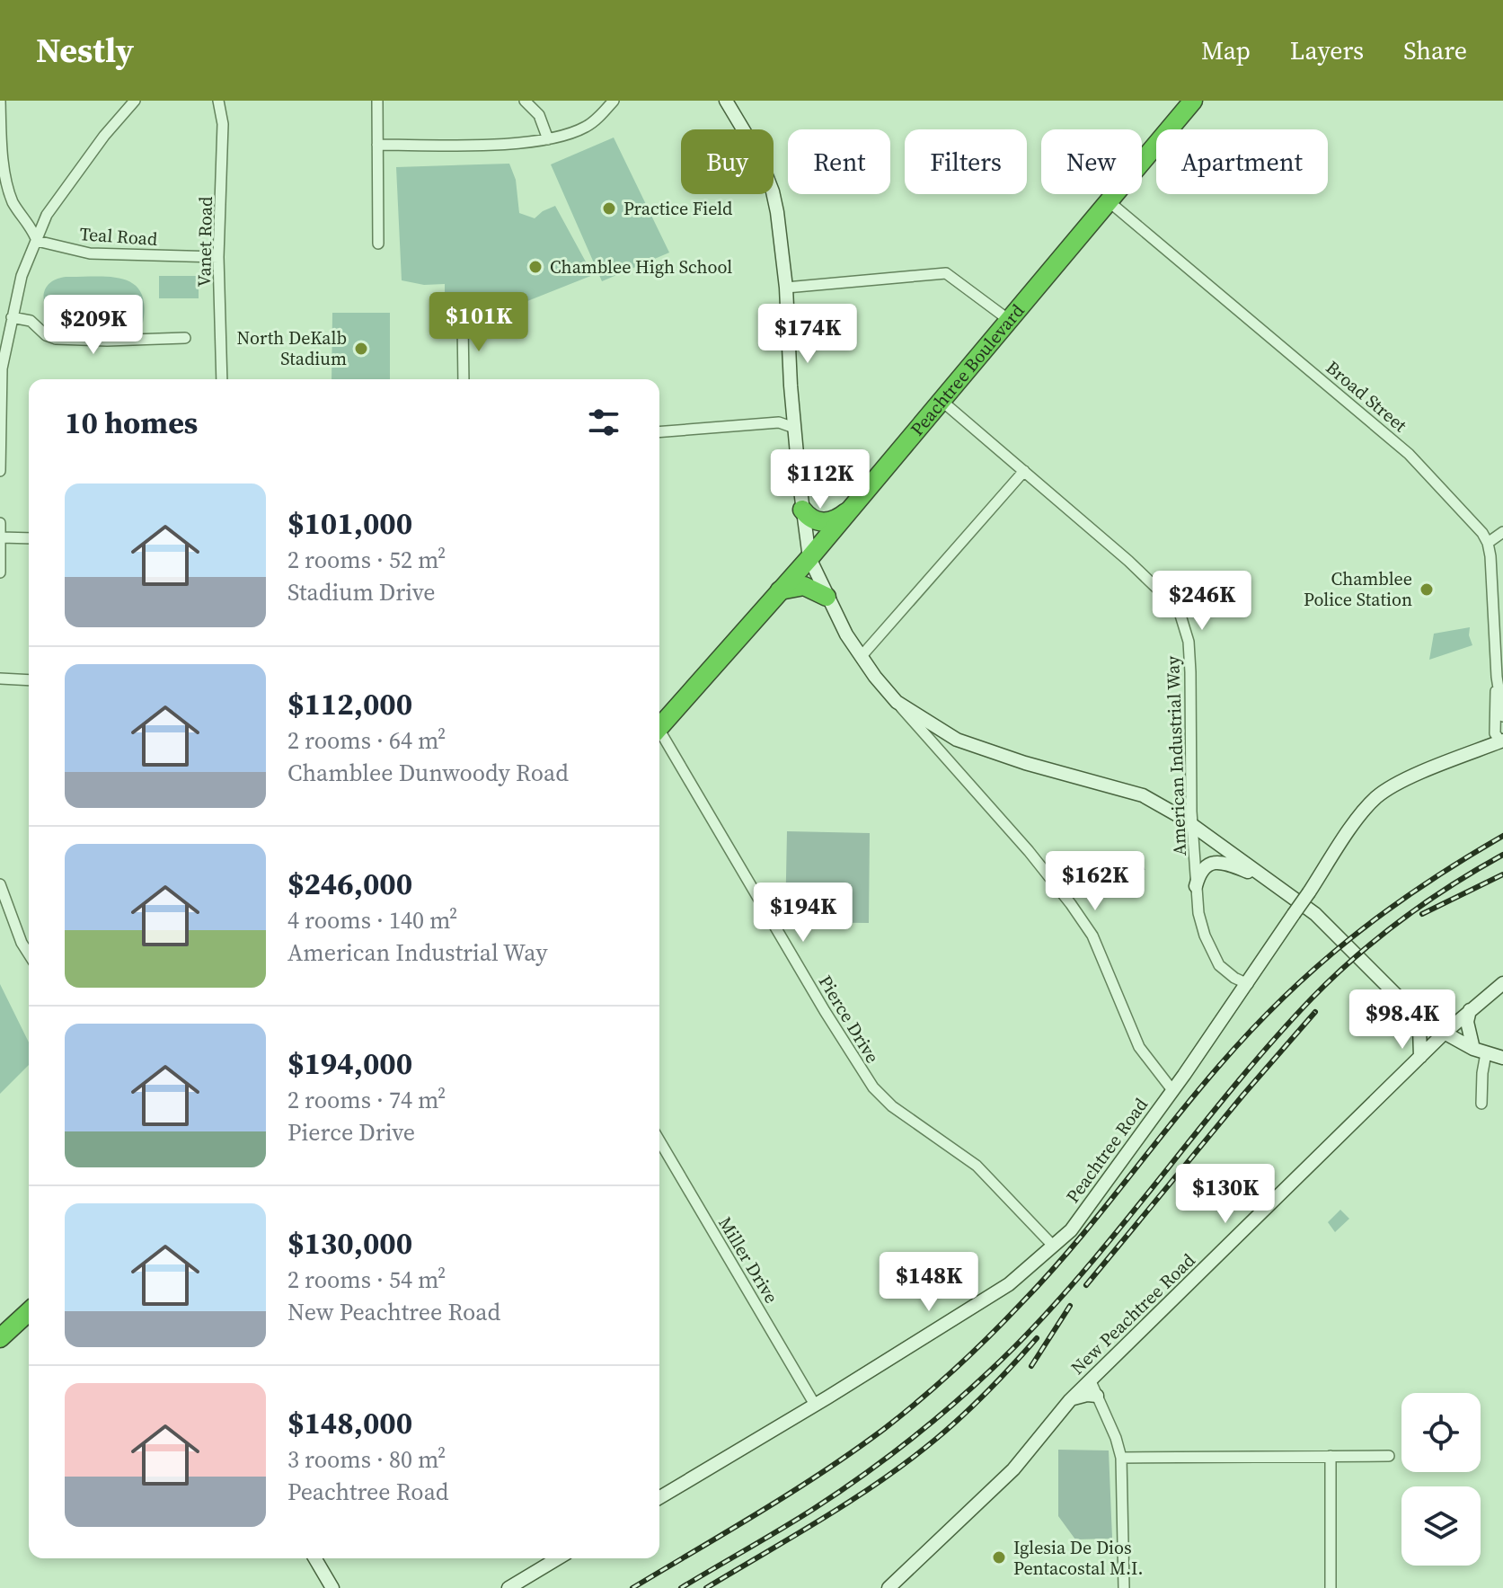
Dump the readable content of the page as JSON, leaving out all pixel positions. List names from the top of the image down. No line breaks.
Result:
{"streets":{"highway":["Peachtree Boulevard"],"street":["Teal Road","Vanet Road","Broad Street","American Industrial Way","Pierce Drive","Peachtree Road","Miller Drive","New Peachtree Road"]},"crossings":[["Teal Road","Vanet Road"],["Peachtree Boulevard","Broad Street"],["Peachtree Boulevard","American Industrial Way"],["American Industrial Way","Peachtree Road"],["Pierce Drive","Peachtree Road"],["Peachtree Road","Miller Drive"]],"places":["Practice Field","Chamblee High School","North DeKalb Stadium","Chamblee Police Station","Iglesia De Dios Pentacostal M.I."],"page":{"header":"Nestly","nav":["Map","Layers","Share"],"chip":["Buy","Rent","Filters","New","Apartment"],"price":["$101K","$209K","$174K","$112K","$246K","$162K","$194K","$98.4K","$130K","$148K"],"heading":"10 homes","list":[{"name":"$101,000","note":"2 rooms · 52 m² · Stadium Drive"},{"name":"$112,000","note":"2 rooms · 64 m² · Chamblee Dunwoody Road"},{"name":"$246,000","note":"4 rooms · 140 m² · American Industrial Way"},{"name":"$194,000","note":"2 rooms · 74 m² · Pierce Drive"},{"name":"$130,000","note":"2 rooms · 54 m² · New Peachtree Road"},{"name":"$148,000","note":"3 rooms · 80 m² · Peachtree Road"}]}}
